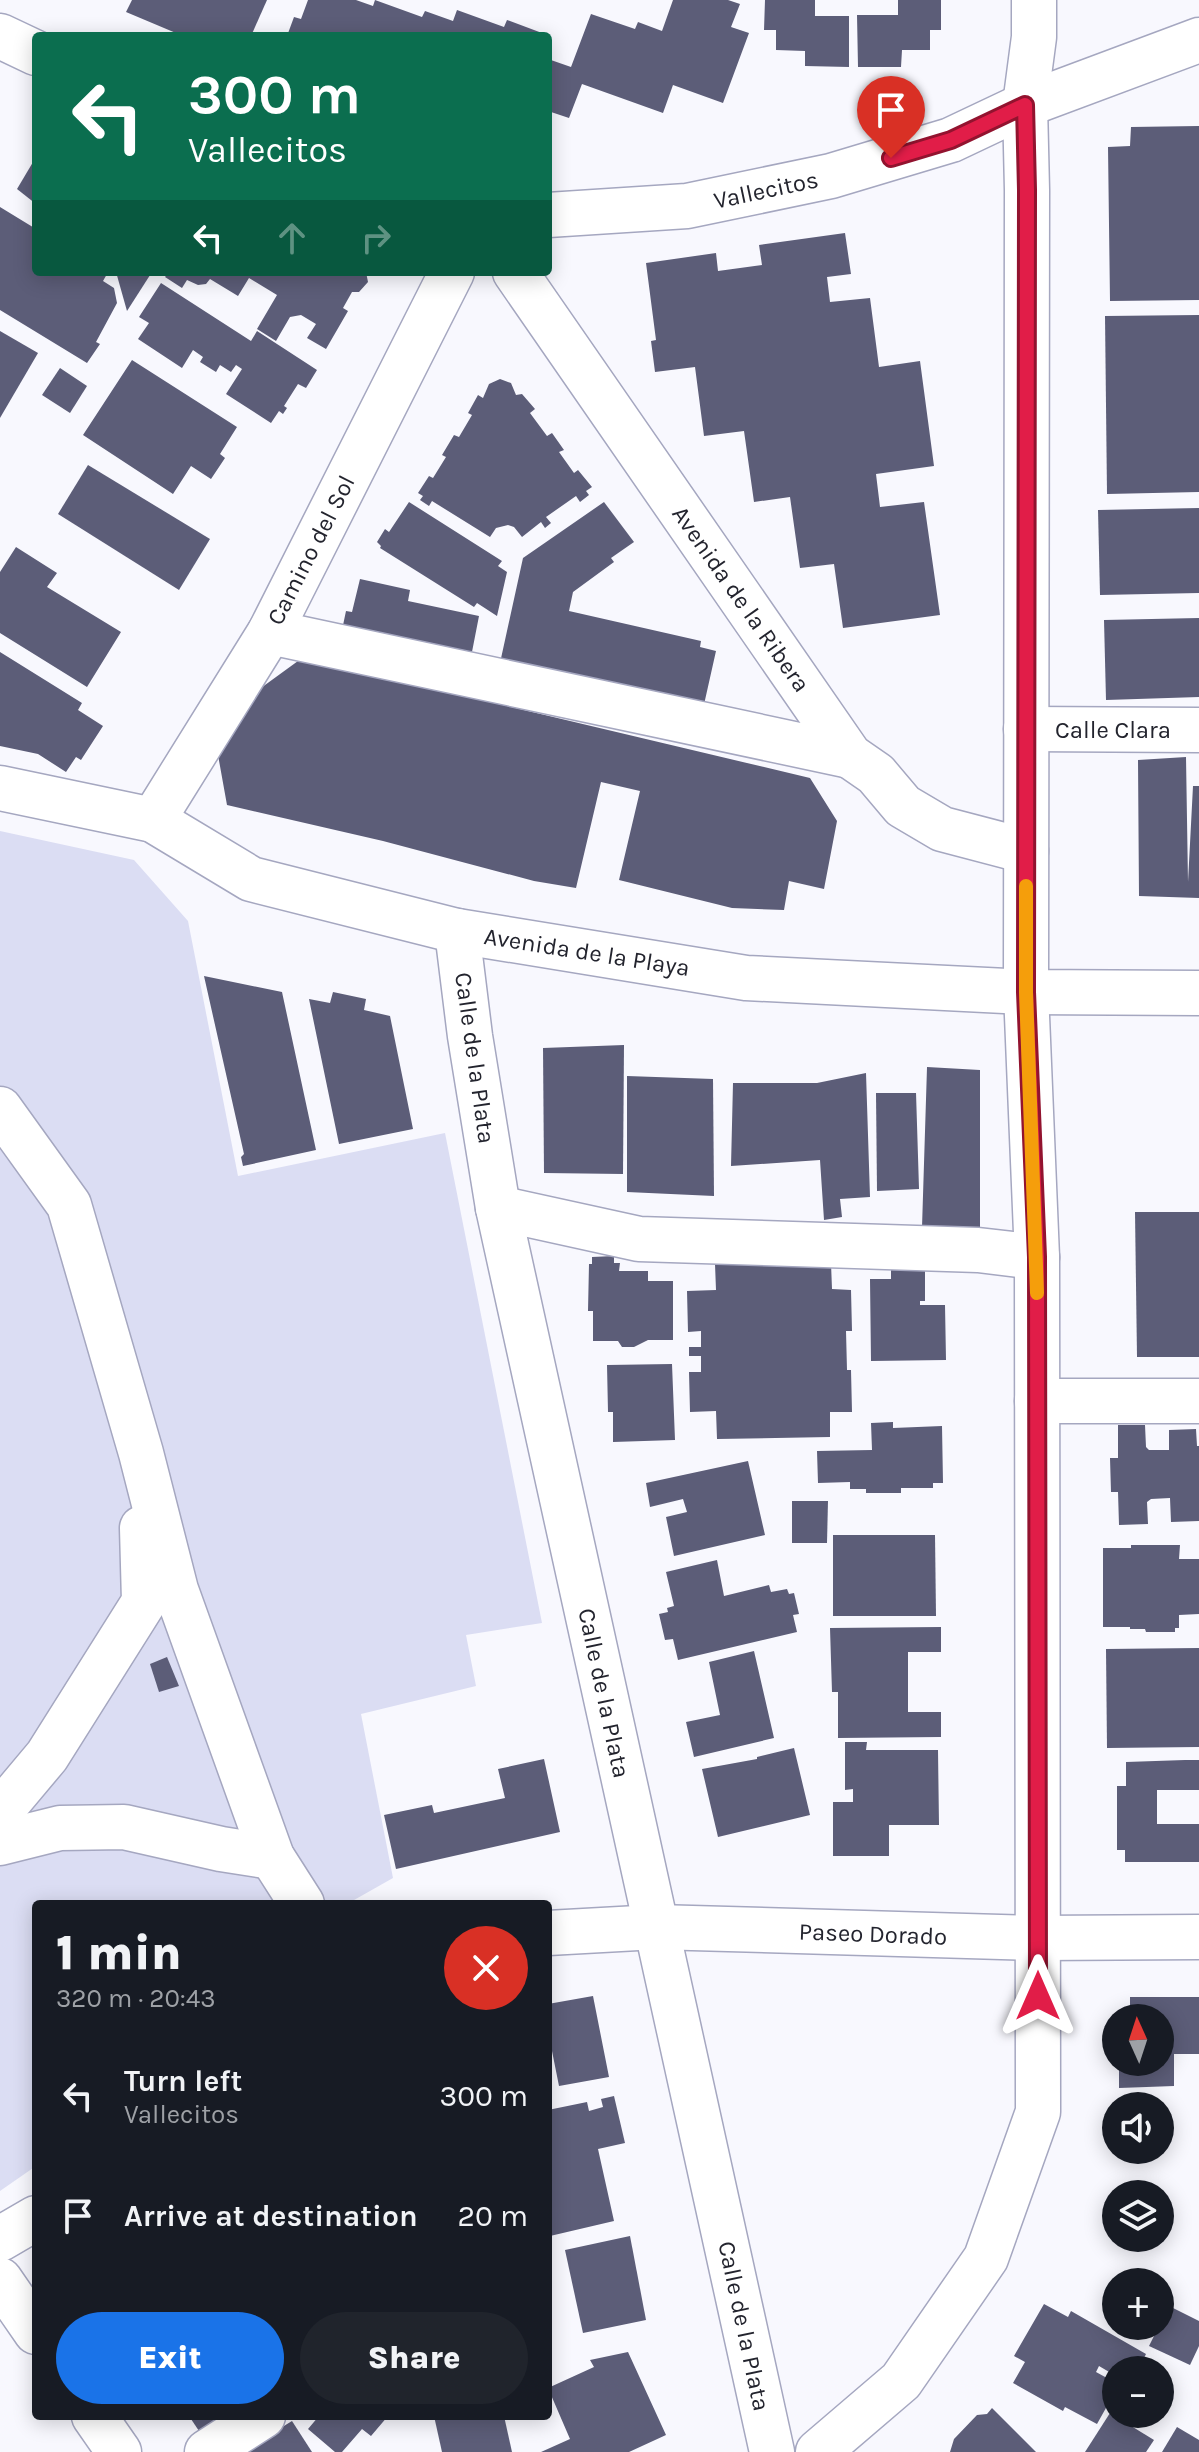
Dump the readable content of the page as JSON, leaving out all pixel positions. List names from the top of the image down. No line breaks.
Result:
{"streets":{"street":["Vallecitos","Camino del Sol","Avenida de la Ribera","Calle Clara","Avenida de la Playa","Calle de la Plata","Paseo Dorado"]},"crossings":[["Camino del Sol","Avenida de la Playa"],["Avenida de la Playa","Calle de la Plata"],["Calle de la Plata","Paseo Dorado"]],"north":"top","page":{"turn":["300 m","Vallecitos"],"heading":["1 min","320 m · 20:43"],"map_buttons":["+","−"],"list":[{"name":"Turn left","note":"Vallecitos","value":"300 m"},{"name":"Arrive at destination","value":"20 m"}],"buttons":["Exit","Share"]}}
